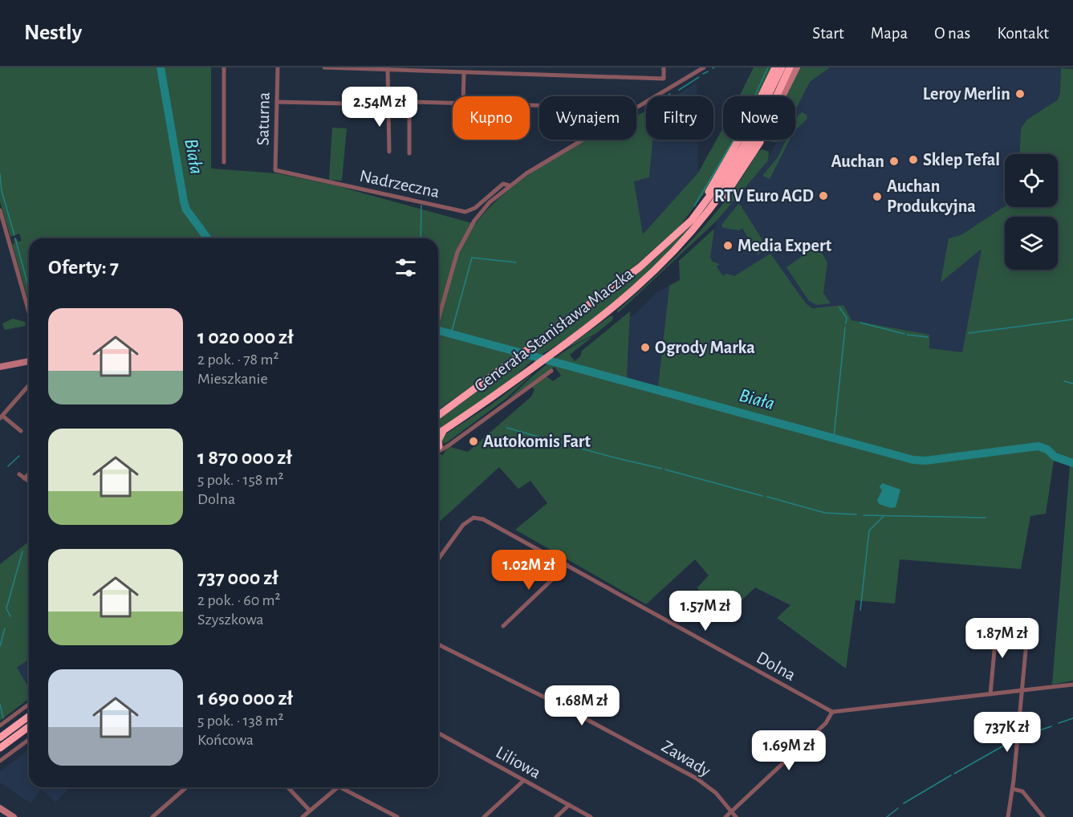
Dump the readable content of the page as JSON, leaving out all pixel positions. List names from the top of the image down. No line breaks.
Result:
{"streets":{"highway":["Generała Stanisława Maczka"],"street":["Saturna","Nadrzeczna","Dolna","Zawady","Liliowa"]},"crossings":[["Saturna","Nadrzeczna"]],"water":["Biała"],"places":["Leroy Merlin","Sklep Tefal","Auchan","RTV Euro AGD","Auchan Produkcyjna","Media Expert","Ogrody Marka","Autokomis Fart"],"page":{"header":"Nestly","nav":["Start","Mapa","O nas","Kontakt"],"price":["2.54M zł","1.02M zł","1.57M zł","1.87M zł","1.68M zł","737K zł","1.69M zł"],"chip":["Kupno","Wynajem","Filtry","Nowe"],"heading":"Oferty: 7","list":[{"name":"1 020 000 zł","note":"2 pok. · 78 m² · Mieszkanie"},{"name":"1 870 000 zł","note":"5 pok. · 158 m² · Dolna"},{"name":"737 000 zł","note":"2 pok. · 60 m² · Szyszkowa"},{"name":"1 690 000 zł","note":"5 pok. · 138 m² · Końcowa"}]}}
